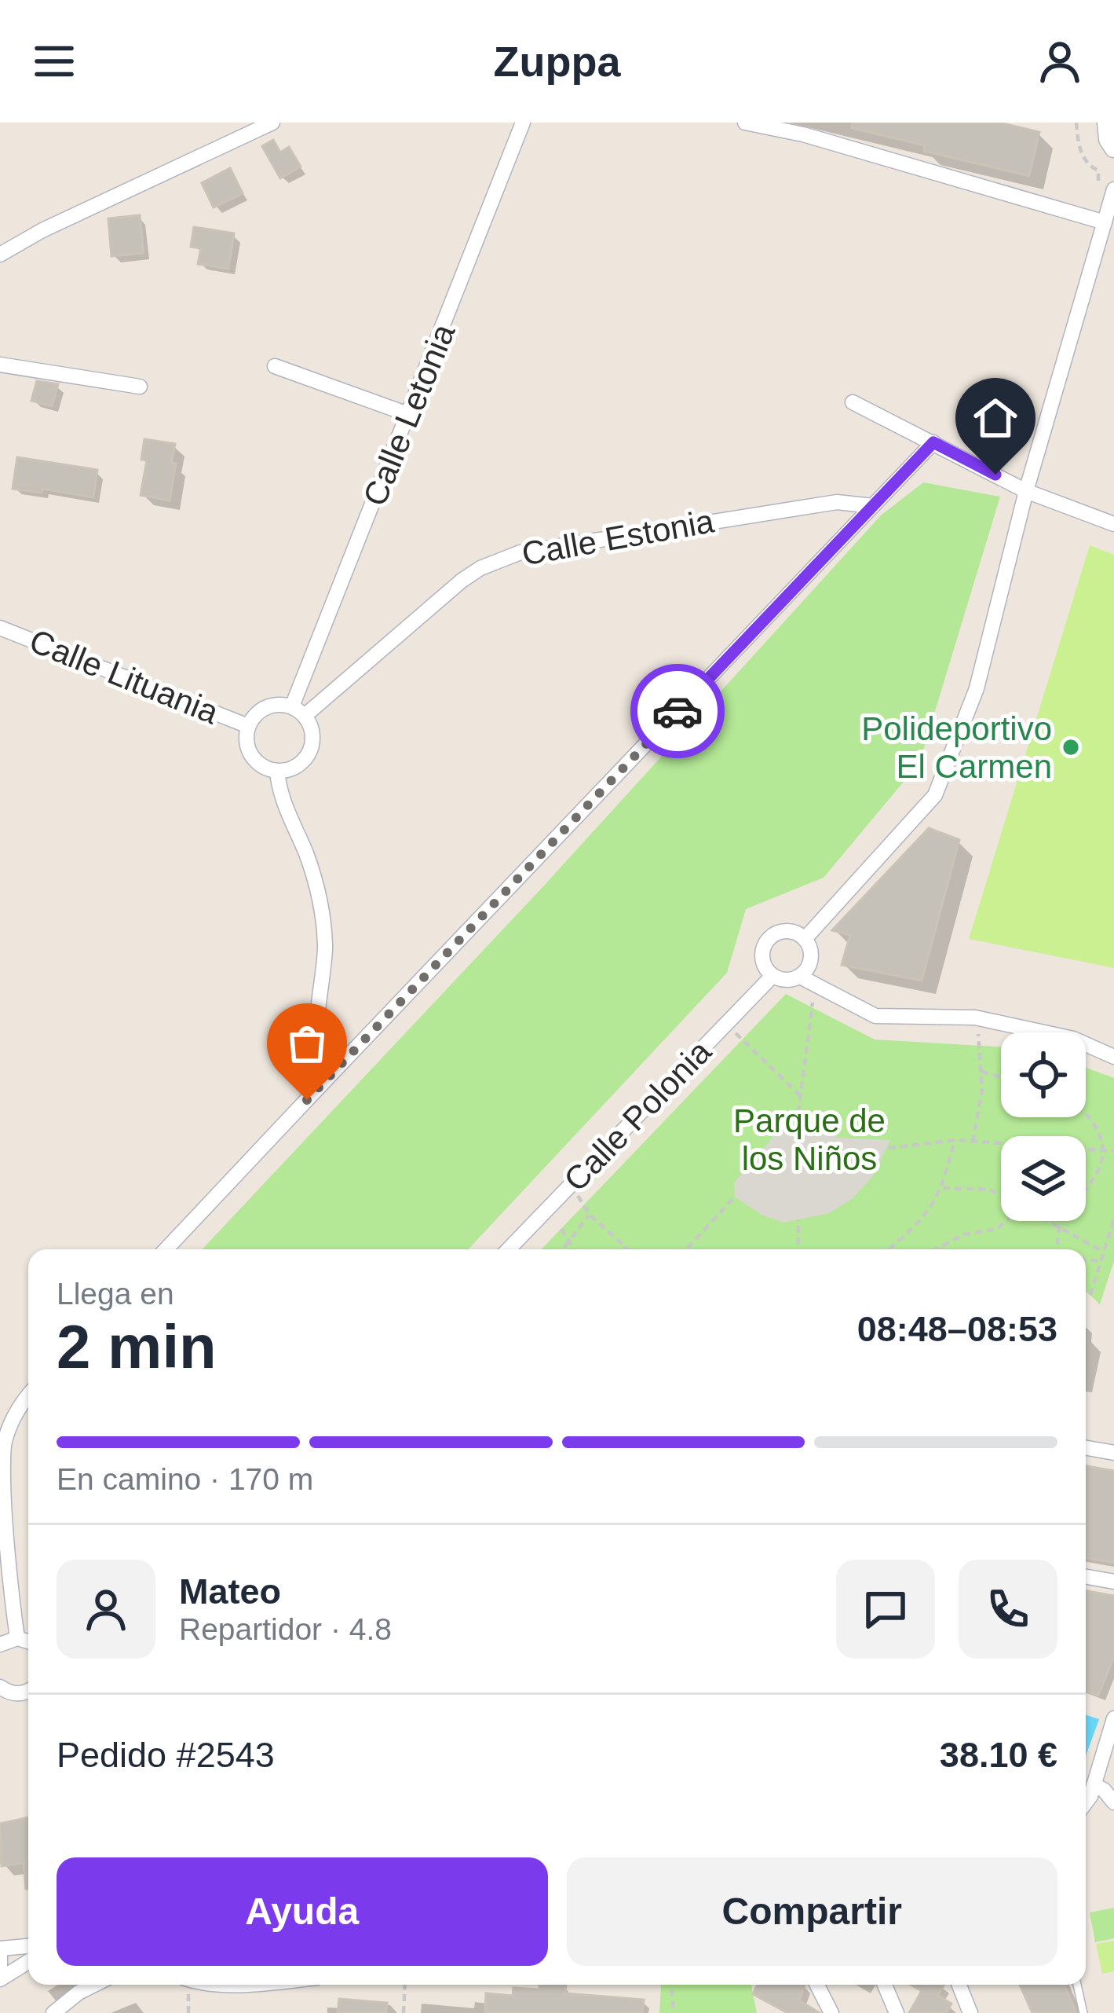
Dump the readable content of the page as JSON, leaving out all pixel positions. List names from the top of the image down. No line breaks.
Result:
{"streets":{"street":["Calle Letonia","Calle Estonia","Calle Lituania","Calle Polonia"]},"crossings":[["Calle Letonia","Calle Estonia"],["Calle Letonia","Calle Lituania"],["Calle Estonia","Calle Lituania"]],"parks":["Parque de los Niños"],"places":["Polideportivo El Carmen"],"page":{"header":"Zuppa","heading":["2 min","Llega en","08:48–08:53"],"panel":["Mateo","Repartidor · 4.8","Pedido #2543","38.10 €"],"bar":"En camino · 170 m","buttons":["Ayuda","Compartir"]}}
